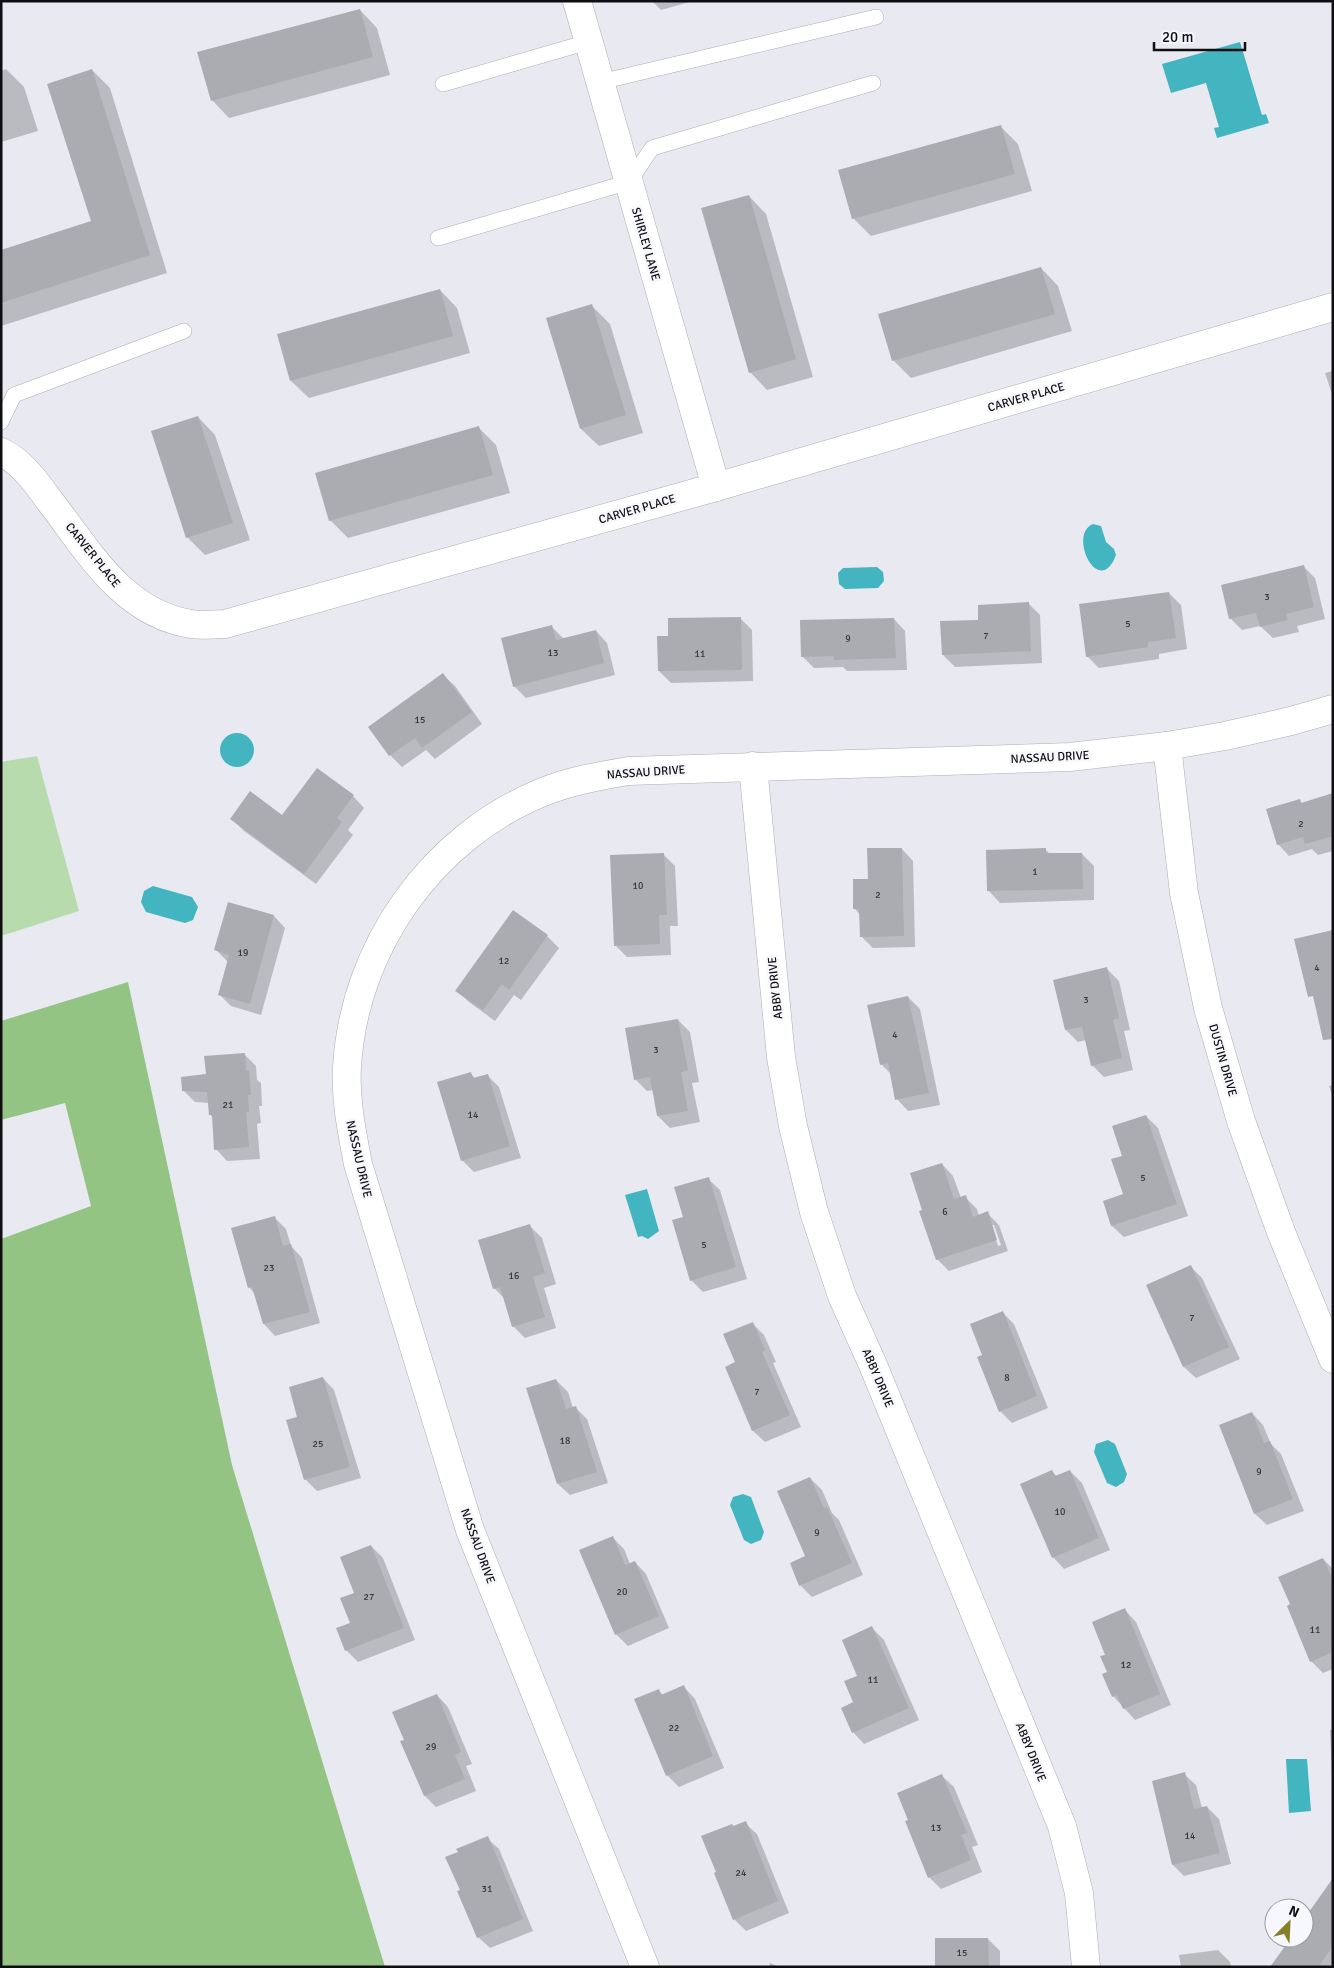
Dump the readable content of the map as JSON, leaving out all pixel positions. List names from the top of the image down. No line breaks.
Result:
{"streets":{"street":["SHIRLEY LANE","CARVER PLACE","NASSAU DRIVE","ABBY DRIVE","DUSTIN DRIVE"]},"crossings":[["SHIRLEY LANE","CARVER PLACE"],["NASSAU DRIVE","ABBY DRIVE"],["NASSAU DRIVE","DUSTIN DRIVE"]],"house_numbers":["3","5","7","9","13","11","15","2","1","10","2","19","12","4","3","4","3","21","14","5","6","5","23","16","7","8","7","18","25","9","10","9","20","27","11","12","11","22","29","13","14","24","31","15"],"scale_bar":"20 m","north":"top right"}
